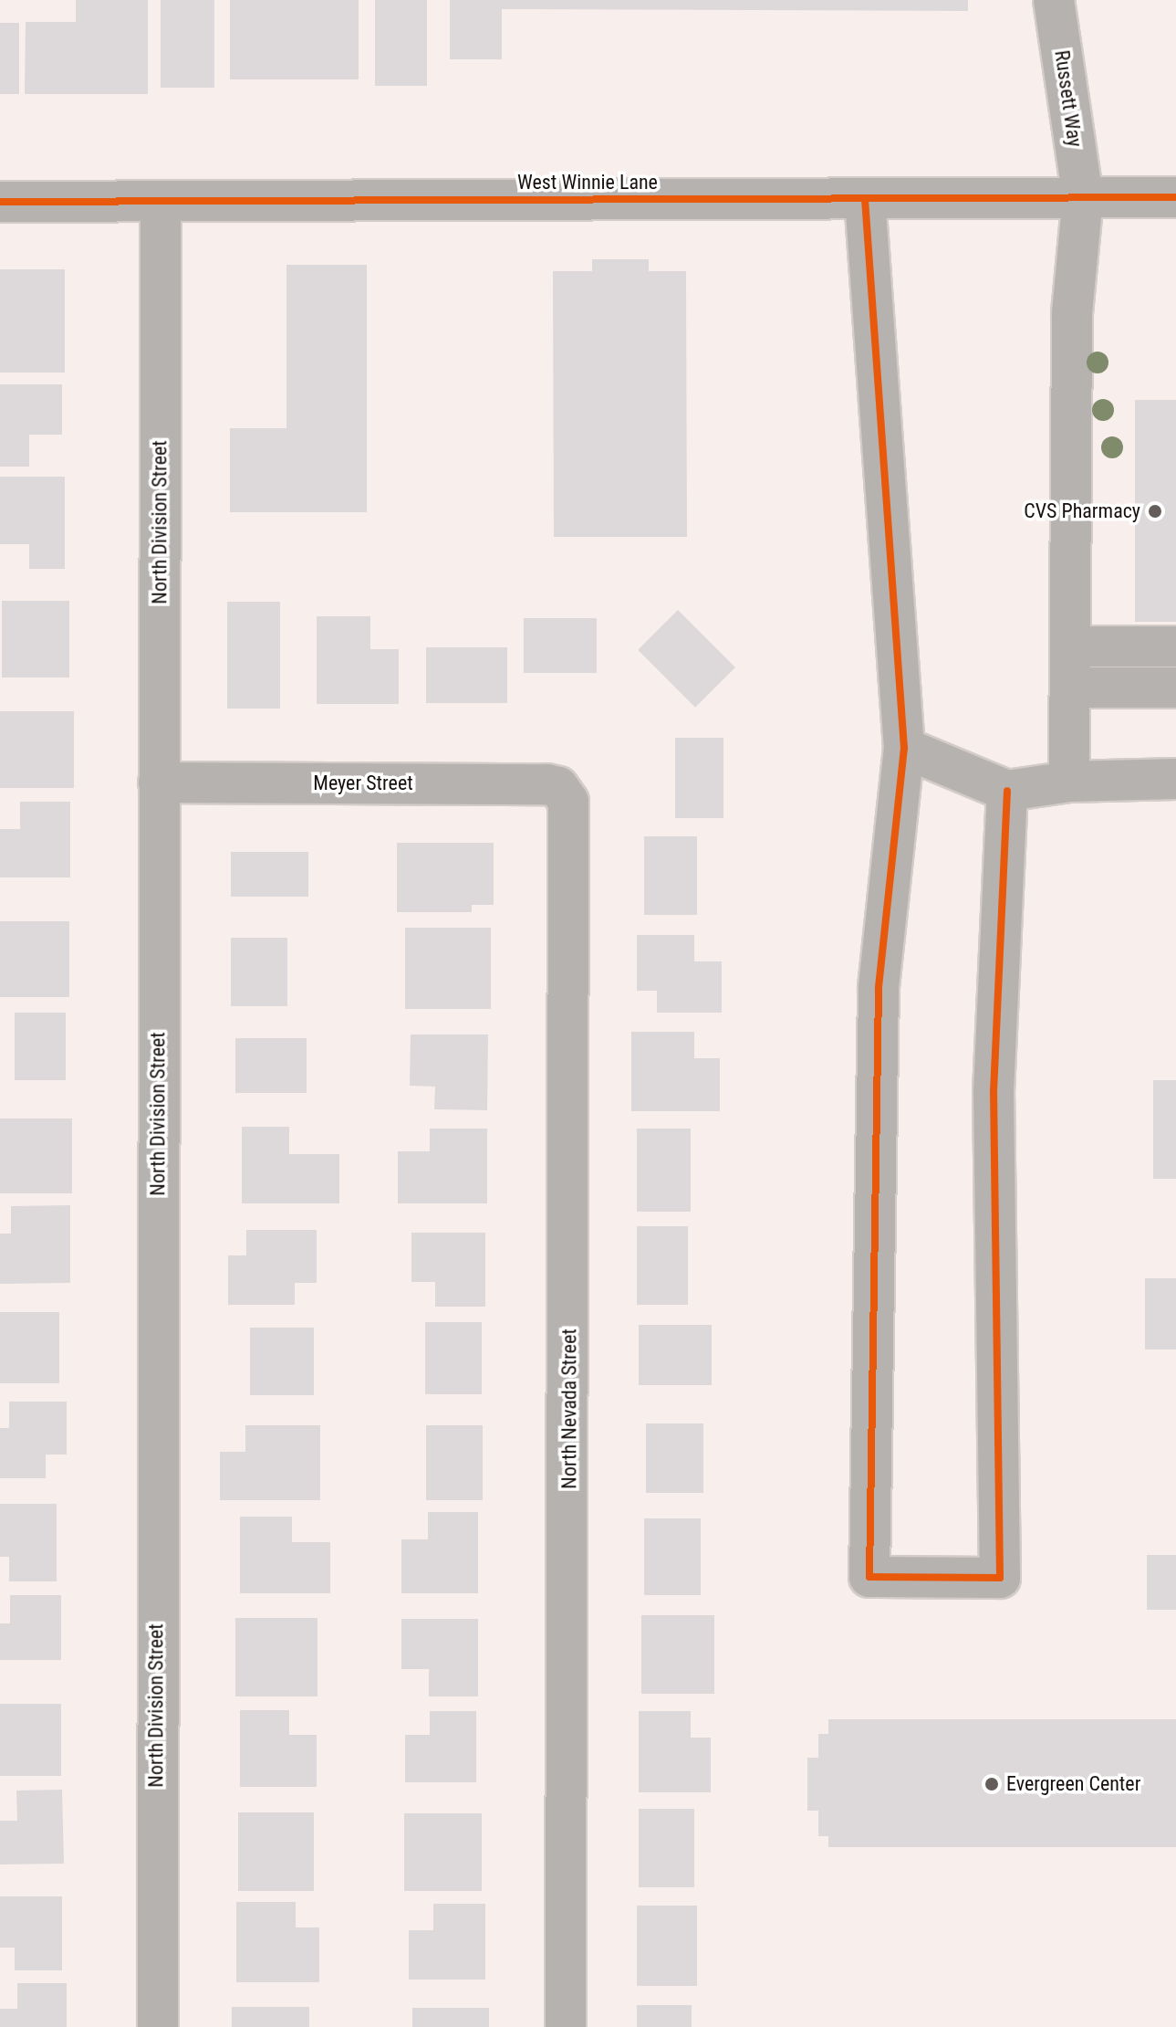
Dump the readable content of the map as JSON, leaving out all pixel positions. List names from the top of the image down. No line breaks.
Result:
{"streets":{"street":["Russett Way","West Winnie Lane","North Division Street","Meyer Street","North Nevada Street"]},"crossings":[["Russett Way","West Winnie Lane"],["West Winnie Lane","North Division Street"],["North Division Street","Meyer Street"],["Meyer Street","North Nevada Street"]],"places":["CVS Pharmacy","Evergreen Center"]}
